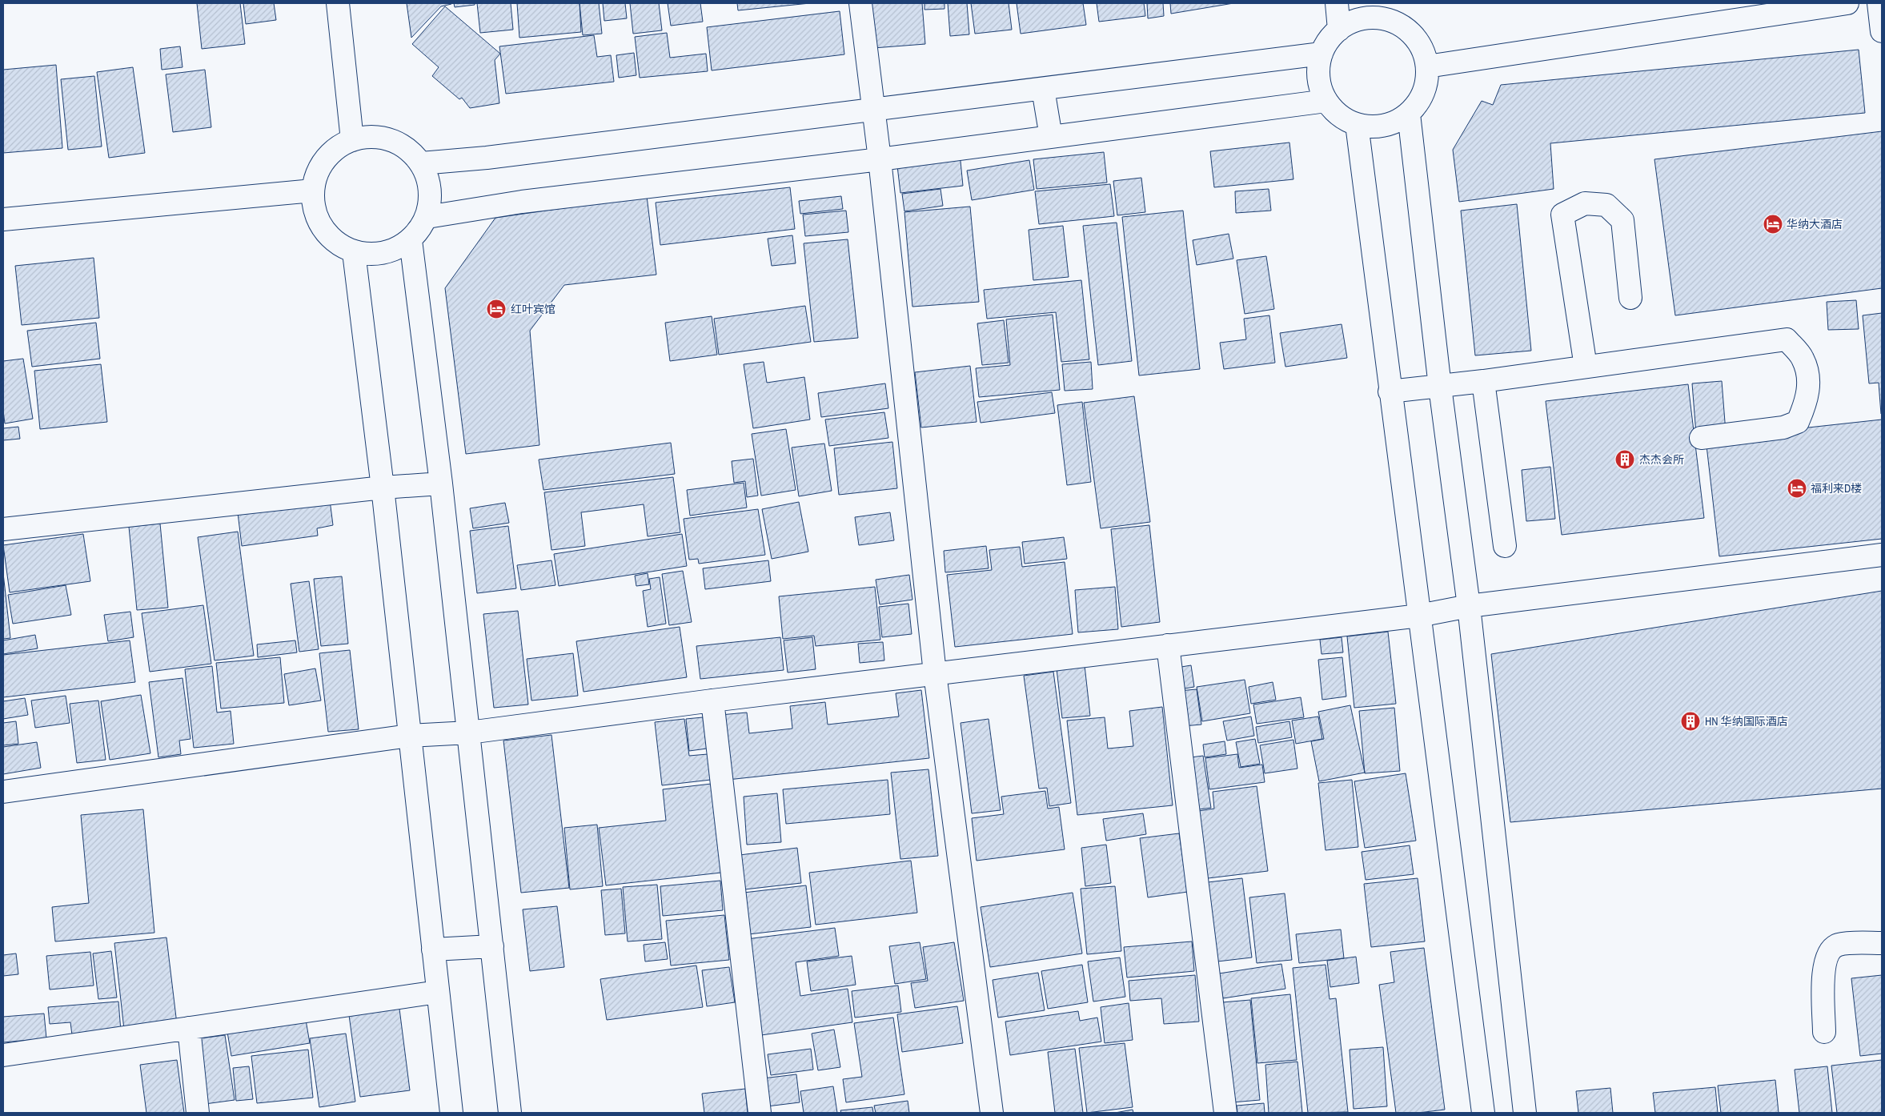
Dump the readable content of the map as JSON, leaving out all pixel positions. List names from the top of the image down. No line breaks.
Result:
{"places":{"hotel":["华纳大酒店","红叶宾馆","福利来D楼"],"building":["杰杰会所","HN 华纳国际酒店"]}}
